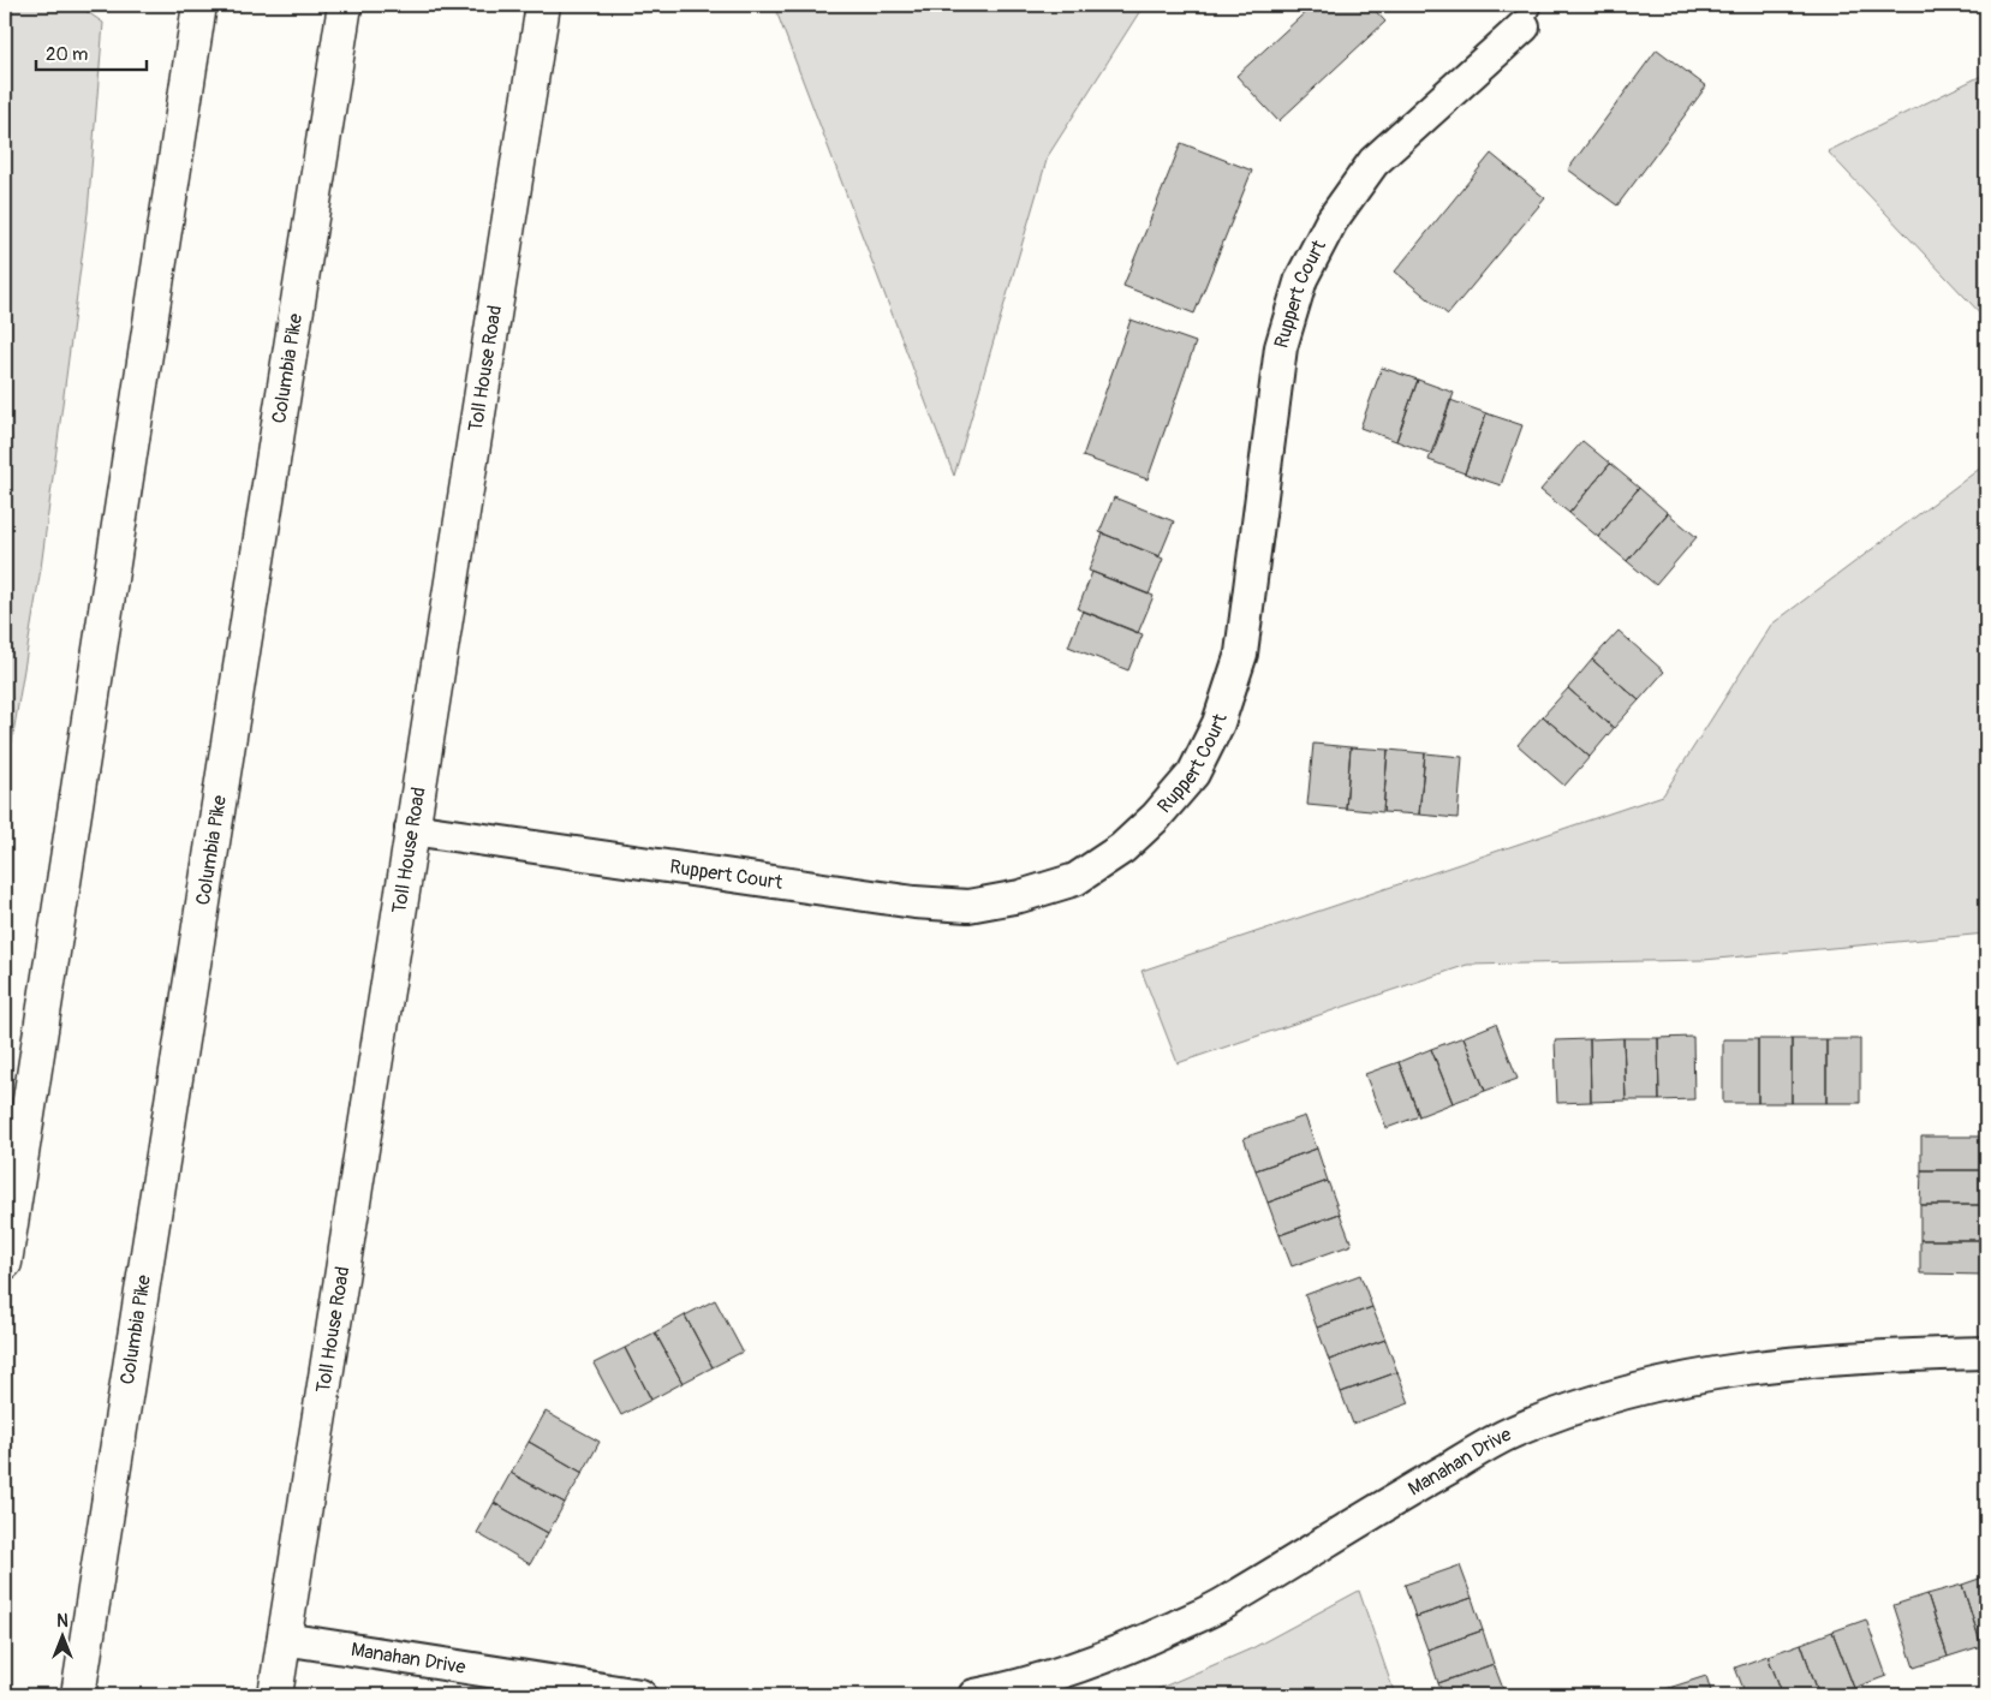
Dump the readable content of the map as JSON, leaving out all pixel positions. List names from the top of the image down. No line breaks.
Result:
{"streets":{"main road":["Columbia Pike","Toll House Road"],"street":["Ruppert Court","Manahan Drive"]},"crossings":[["Ruppert Court","Toll House Road"],["Toll House Road","Manahan Drive"]],"scale_bar":"20 m","north":"top"}
